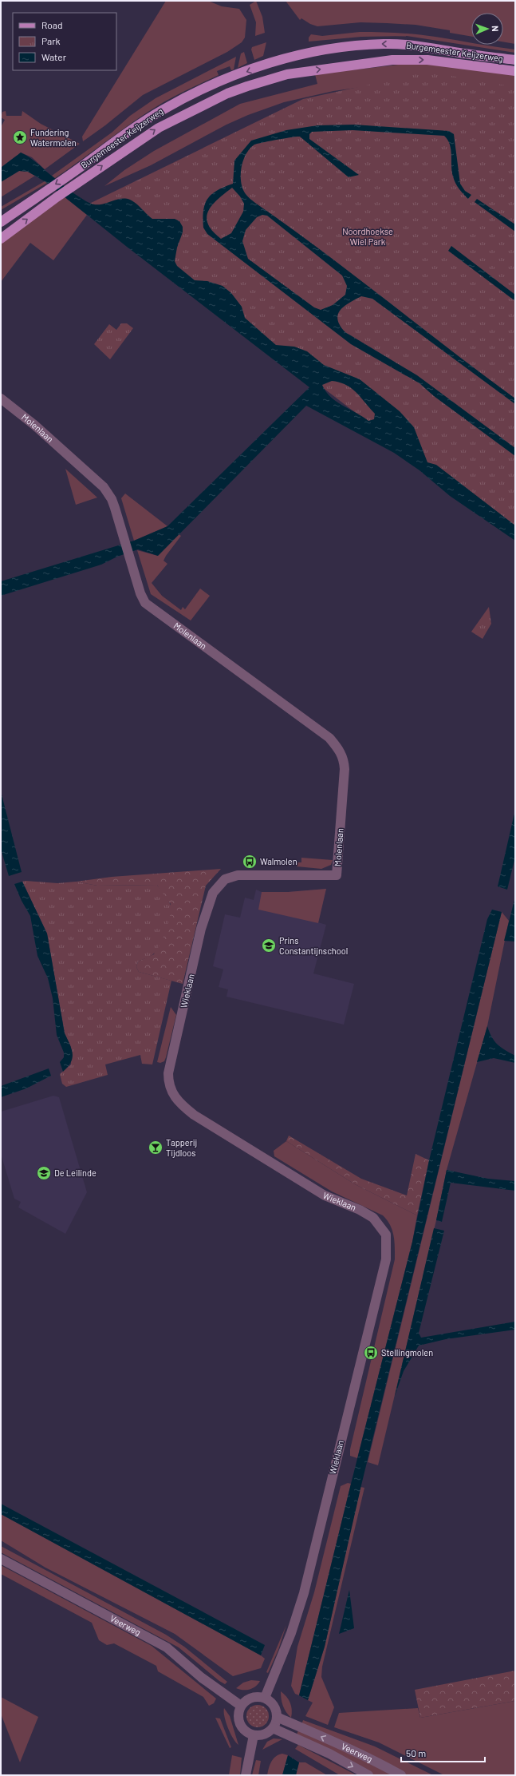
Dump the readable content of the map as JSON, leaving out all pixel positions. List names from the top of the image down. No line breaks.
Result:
{"streets":{"main road":["Burgemeester Keijzerweg"],"street":["Molenlaan","Wieklaan","Veerweg"]},"crossings":[["Molenlaan","Wieklaan"],["Wieklaan","Veerweg"]],"parks":["Noordhoekse Wiel Park"],"places":{"place":["Fundering Watermolen"],"bus stop":["Walmolen","Stellingmolen"],"school or university":["Prins Constantijnschool","De Leilinde"],"bar":["Tapperij Tijdloos"]},"legend":["Road","Park","Water"],"scale_bar":"50 m","north":"right"}
